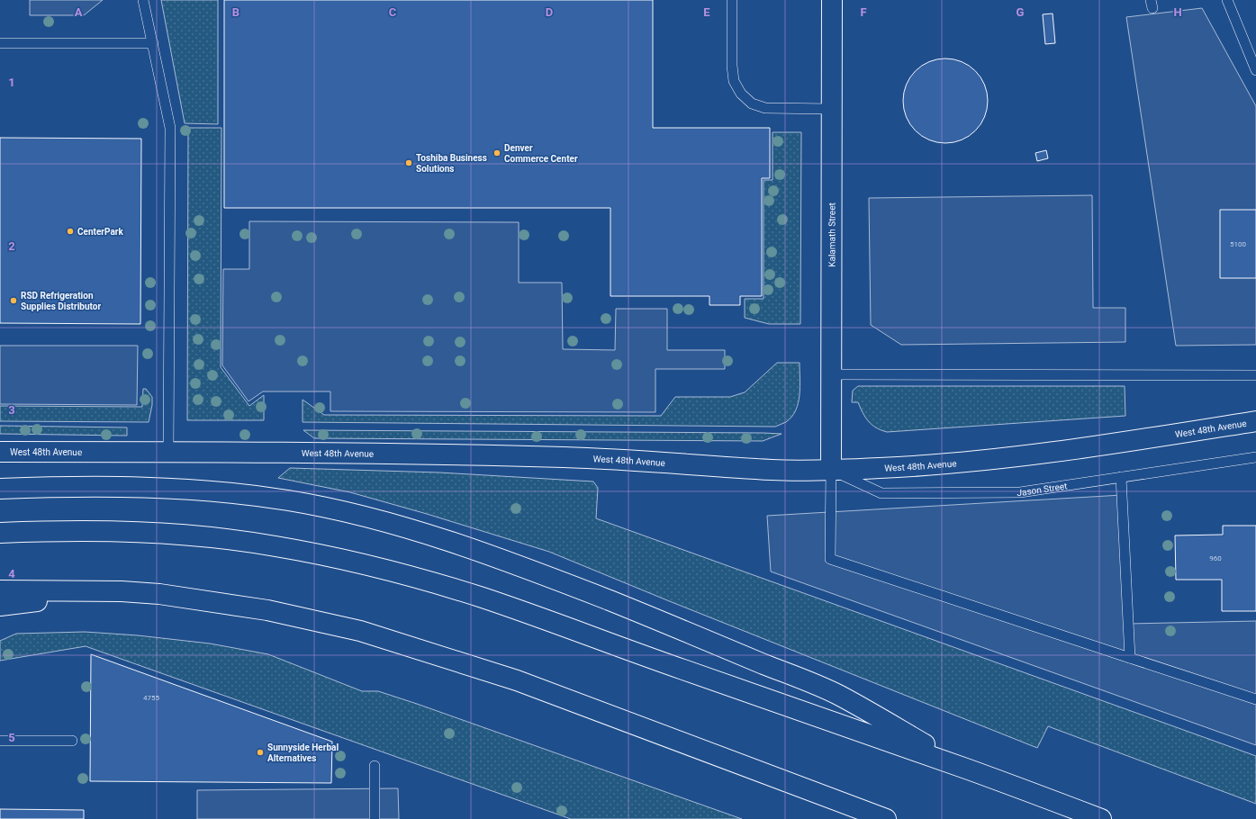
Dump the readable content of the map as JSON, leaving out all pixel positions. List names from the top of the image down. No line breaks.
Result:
{"streets":{"main road":["Kalamath Street","West 48th Avenue"],"lane":["Jason Street"]},"crossings":[["Kalamath Street","West 48th Avenue"],["Kalamath Street","Jason Street"],["West 48th Avenue","Jason Street"]],"places":["Denver Commerce Center","Toshiba Business Solutions","CenterPark","RSD Refrigeration Supplies Distributor","Sunnyside Herbal Alternatives"],"house_numbers":["5100","960","4755"],"grid":{"columns":["A","B","C","D","E","F","G","H"],"rows":["1","2","3","4","5"]}}
